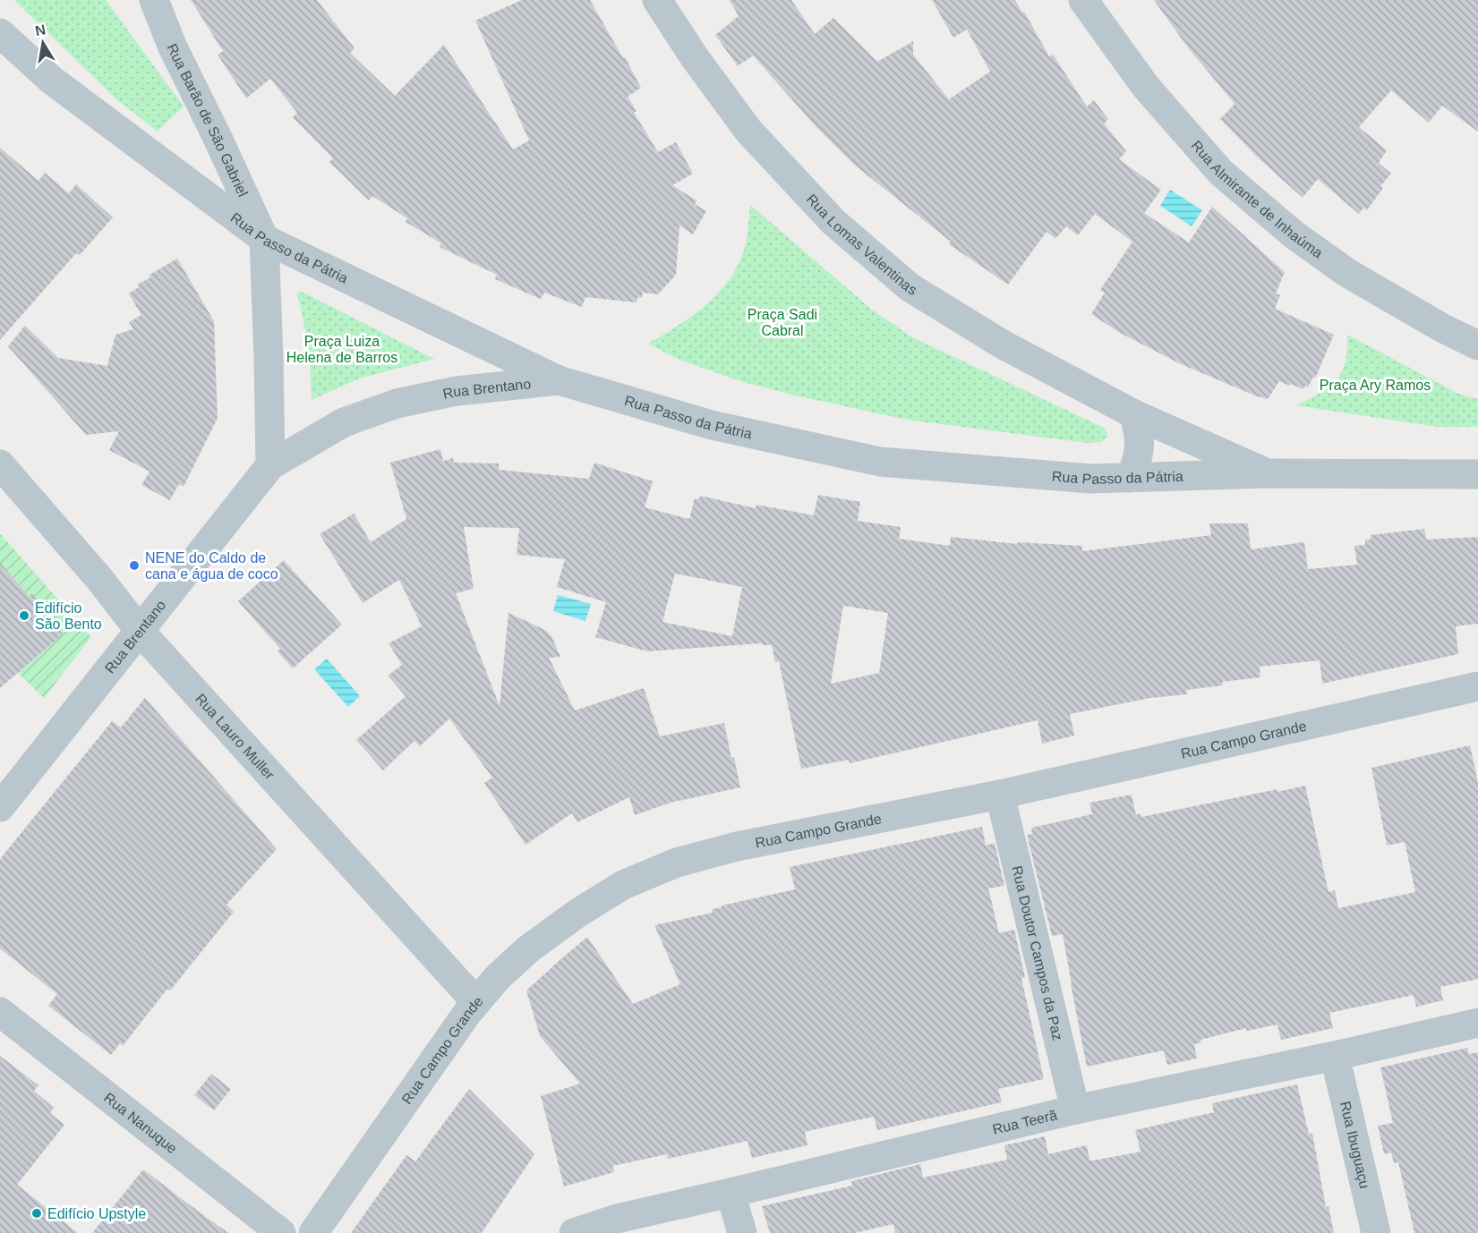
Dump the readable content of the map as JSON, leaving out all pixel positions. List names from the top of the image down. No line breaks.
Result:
{"streets":{"street":["Rua Barão de São Gabriel","Rua Almirante de Inhaúma","Rua Lomas Valentinas","Rua Passo da Pátria","Rua Brentano","Rua Lauro Muller","Rua Campo Grande","Rua Doutor Campos da Paz","Rua Nanuque","Rua Teerã","Rua Ibuguaçu"]},"crossings":[["Rua Barão de São Gabriel","Rua Passo da Pátria"],["Rua Lomas Valentinas","Rua Passo da Pátria"],["Rua Passo da Pátria","Rua Brentano"],["Rua Brentano","Rua Lauro Muller"],["Rua Lauro Muller","Rua Campo Grande"],["Rua Campo Grande","Rua Doutor Campos da Paz"],["Rua Doutor Campos da Paz","Rua Teerã"],["Rua Teerã","Rua Ibuguaçu"]],"parks":["Praça Sadi Cabral","Praça Luiza Helena de Barros","Praça Ary Ramos"],"places":["NENE do Caldo de cana e água de coco","Edifício São Bento","Edifício Upstyle"],"north":"top"}
